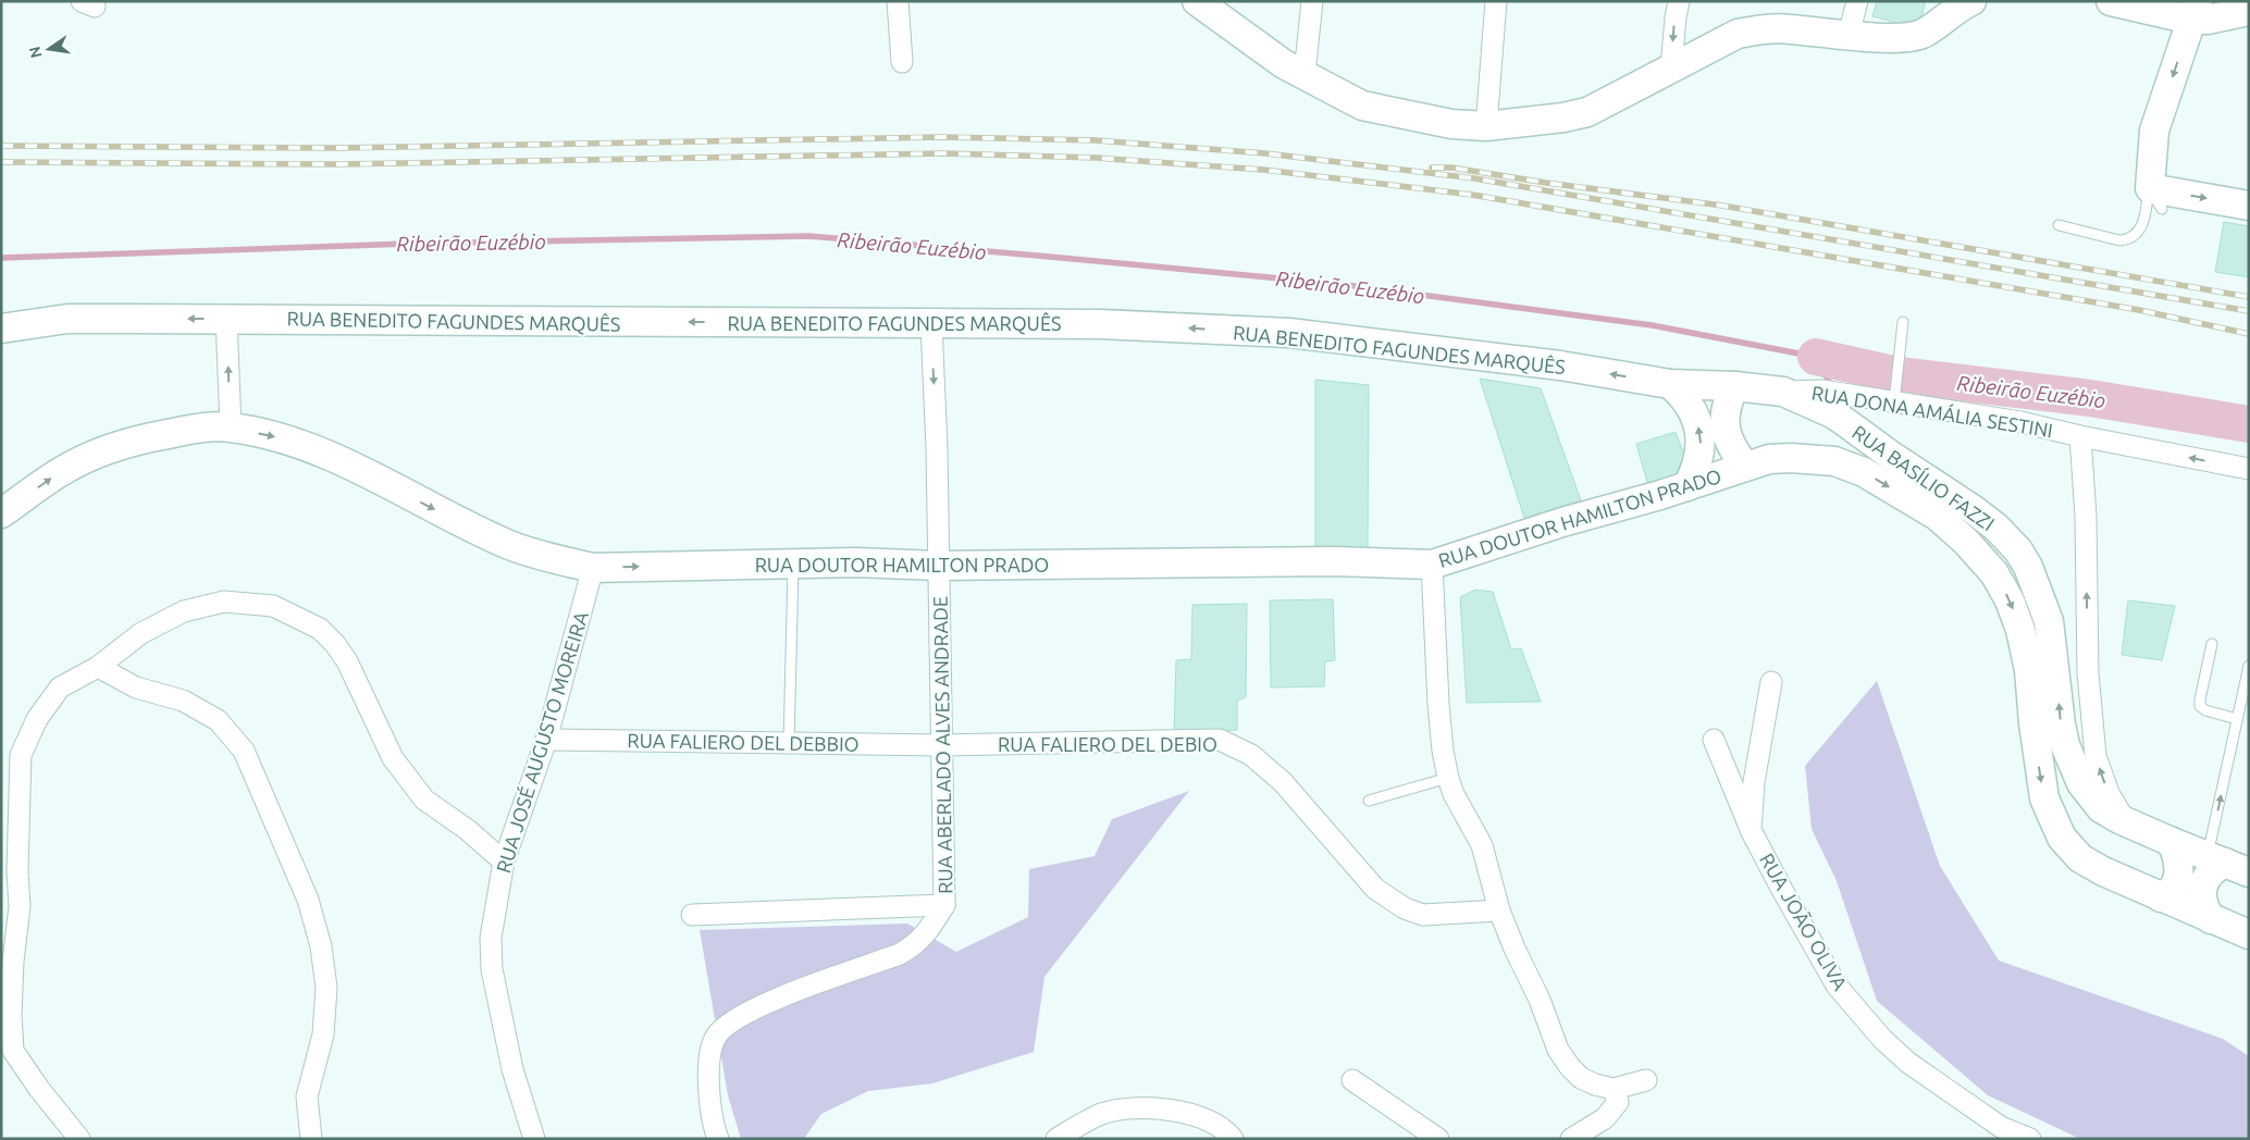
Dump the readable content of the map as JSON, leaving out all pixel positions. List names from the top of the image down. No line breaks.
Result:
{"streets":{"main road":["RUA BENEDITO FAGUNDES MARQUÊS","RUA BASÍLIO FAZZI","RUA DOUTOR HAMILTON PRADO"],"street":["RUA DONA AMÁLIA SESTINI","RUA JOSÉ AUGUSTO MOREIRA","RUA FALIERO DEL DEBBIO","RUA FALIERO DEL DEBIO","RUA ABERLADO ALVES ANDRADE","RUA JOÃO OLIVA"]},"crossings":[["RUA BENEDITO FAGUNDES MARQUÊS","RUA DONA AMÁLIA SESTINI"],["RUA BENEDITO FAGUNDES MARQUÊS","RUA BASÍLIO FAZZI"],["RUA BENEDITO FAGUNDES MARQUÊS","RUA ABERLADO ALVES ANDRADE"],["RUA DONA AMÁLIA SESTINI","RUA BASÍLIO FAZZI"],["RUA BASÍLIO FAZZI","RUA DOUTOR HAMILTON PRADO"],["RUA DOUTOR HAMILTON PRADO","RUA JOSÉ AUGUSTO MOREIRA"],["RUA DOUTOR HAMILTON PRADO","RUA ABERLADO ALVES ANDRADE"],["RUA JOSÉ AUGUSTO MOREIRA","RUA FALIERO DEL DEBBIO"],["RUA FALIERO DEL DEBBIO","RUA FALIERO DEL DEBIO"],["RUA FALIERO DEL DEBBIO","RUA ABERLADO ALVES ANDRADE"],["RUA FALIERO DEL DEBIO","RUA ABERLADO ALVES ANDRADE"]],"one_way":["RUA BENEDITO FAGUNDES MARQUÊS","RUA DONA AMÁLIA SESTINI","RUA DOUTOR HAMILTON PRADO","RUA ABERLADO ALVES ANDRADE"],"water":["Ribeirão Euzébio"],"north":"left"}
